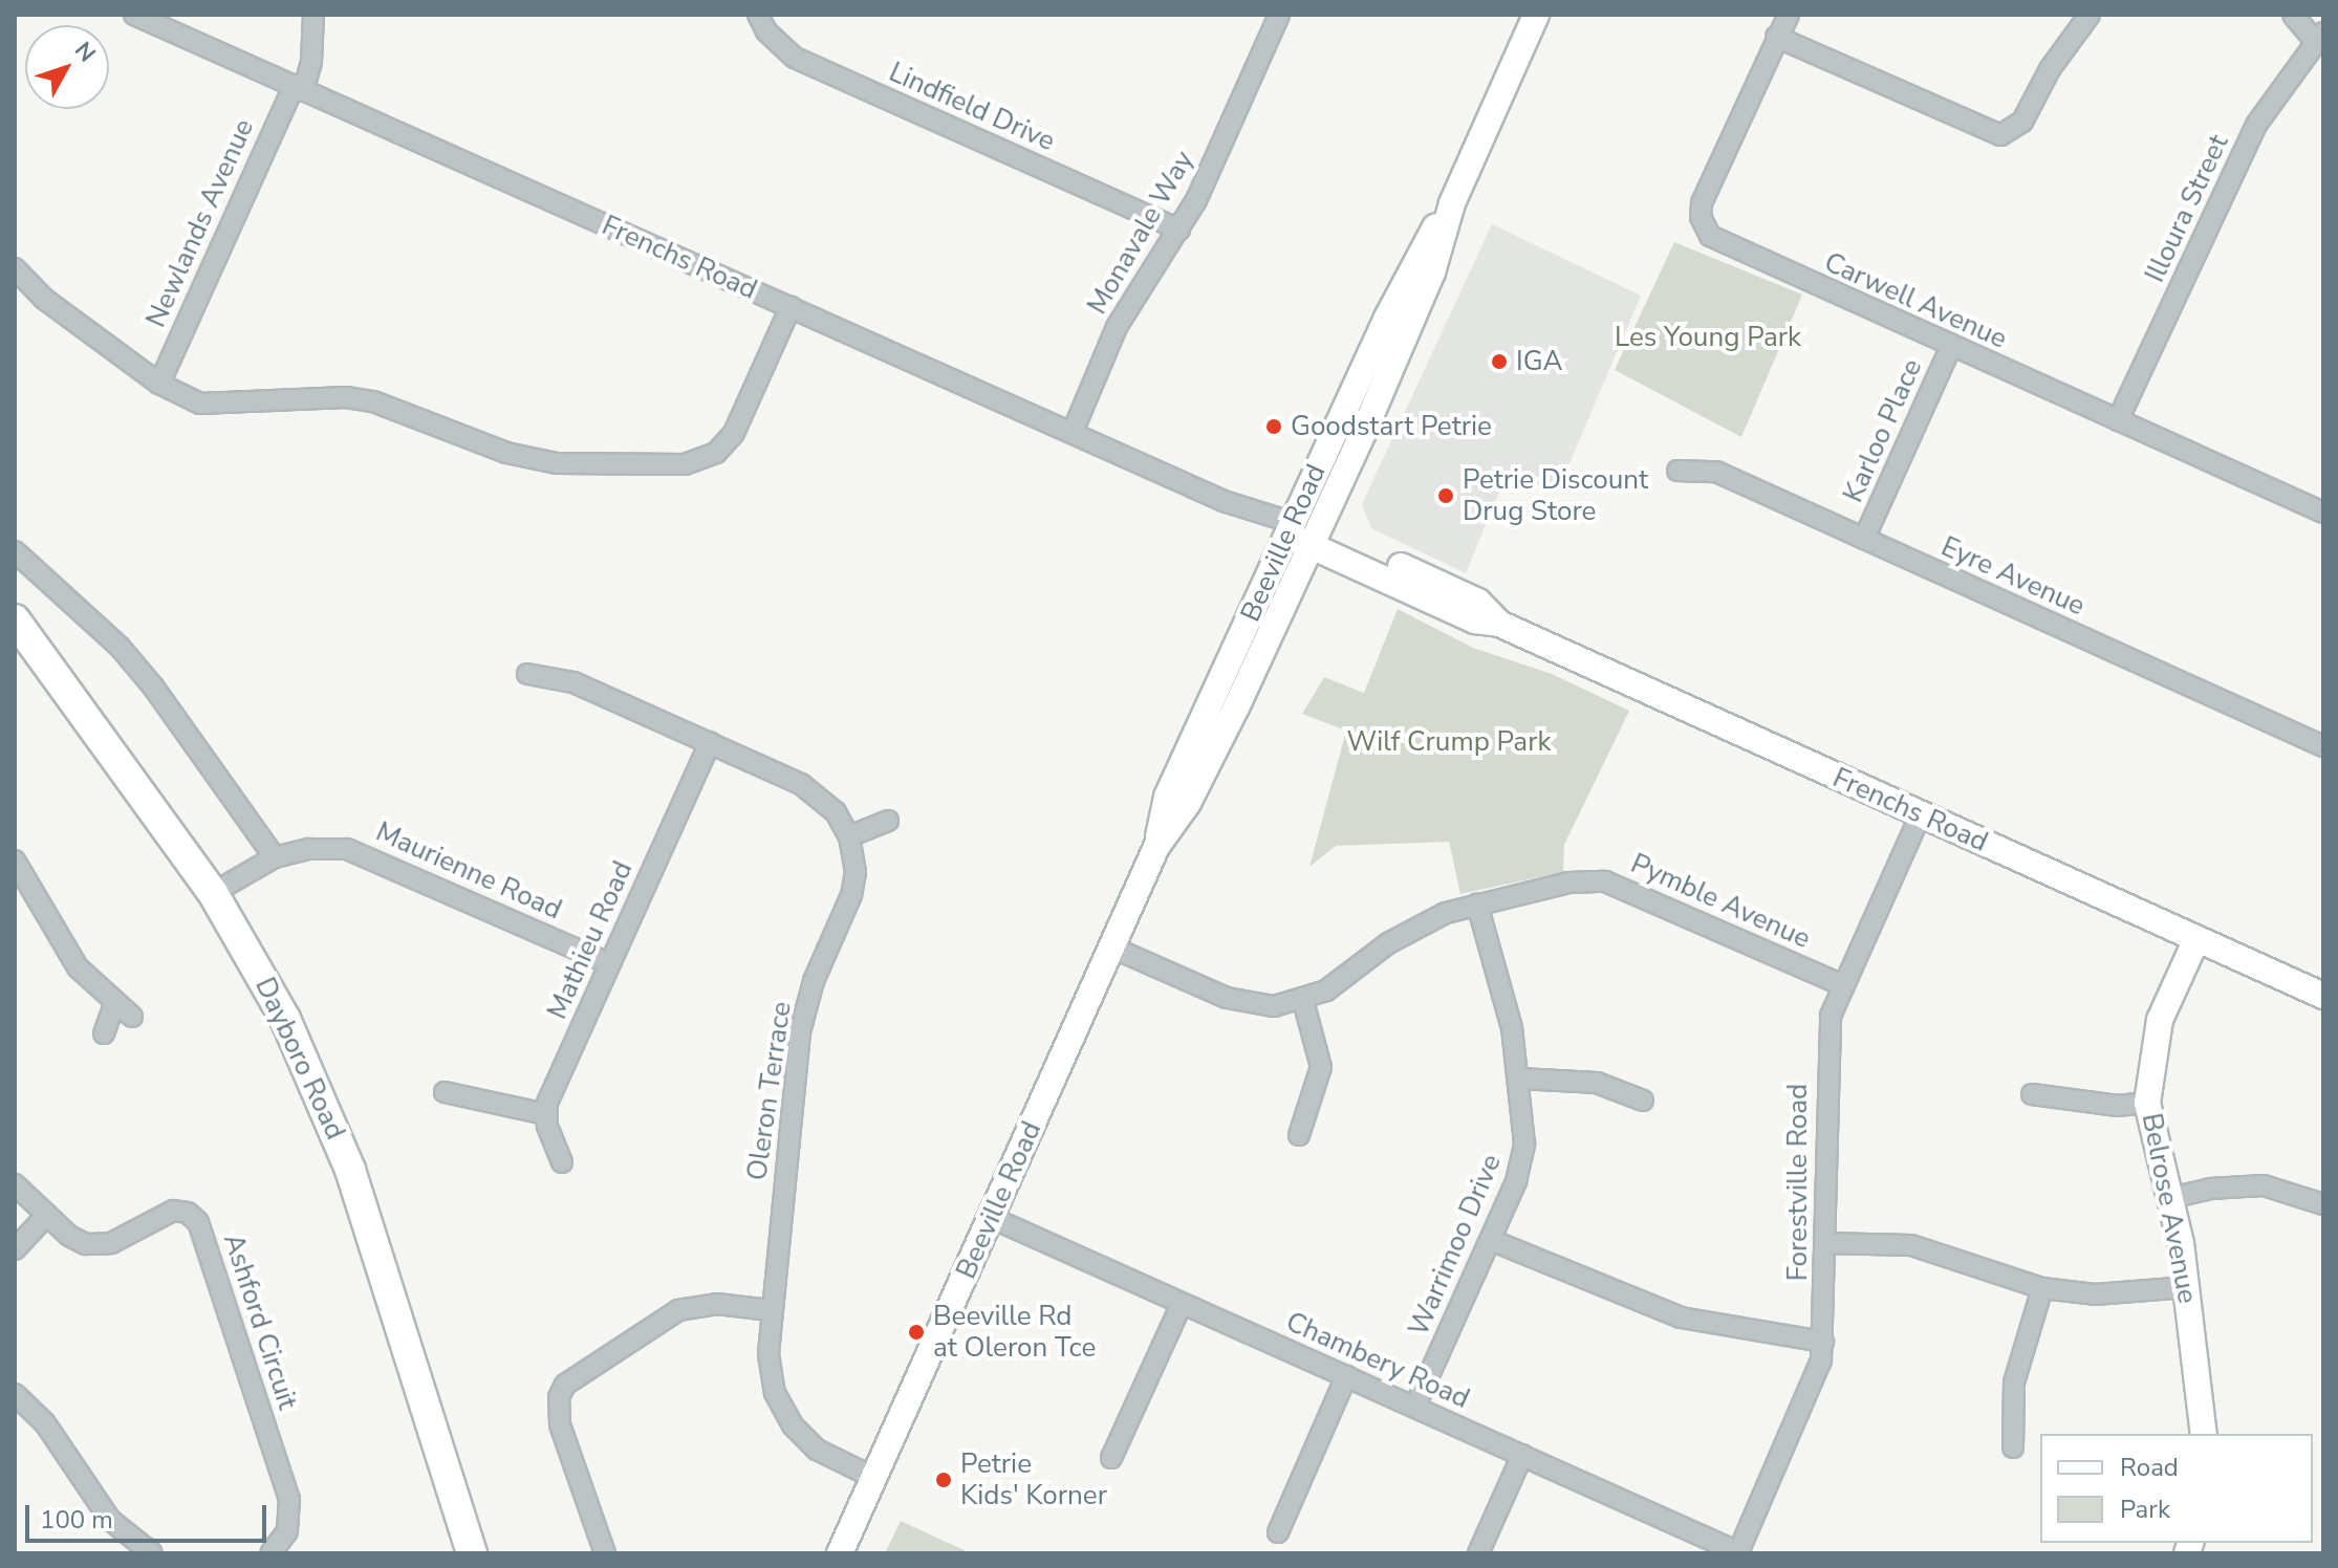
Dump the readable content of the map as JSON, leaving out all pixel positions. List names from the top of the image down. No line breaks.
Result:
{"streets":{"main road":["Frenchs Road","Beeville Road","Dayboro Road","Belrose Avenue"],"street":["Lindfield Drive","Illoura Street","Newlands Avenue","Monavale Way","Carwell Avenue","Karloo Place","Eyre Avenue","Maurienne Road","Pymble Avenue","Mathieu Road","Oleron Terrace","Forestville Road","Warrimoo Drive","Ashford Circuit","Chambery Road"]},"crossings":[["Lindfield Drive","Monavale Way"],["Illoura Street","Carwell Avenue"],["Newlands Avenue","Frenchs Road"],["Monavale Way","Frenchs Road"],["Frenchs Road","Beeville Road"],["Frenchs Road","Forestville Road"],["Frenchs Road","Belrose Avenue"],["Carwell Avenue","Karloo Place"],["Karloo Place","Eyre Avenue"],["Beeville Road","Pymble Avenue"],["Beeville Road","Oleron Terrace"],["Beeville Road","Chambery Road"],["Maurienne Road","Mathieu Road"],["Maurienne Road","Dayboro Road"],["Pymble Avenue","Forestville Road"],["Pymble Avenue","Warrimoo Drive"],["Mathieu Road","Oleron Terrace"],["Forestville Road","Chambery Road"],["Warrimoo Drive","Chambery Road"]],"parks":["Les Young Park","Wilf Crump Park"],"places":["IGA","Goodstart Petrie","Petrie Discount Drug Store","Beeville Rd at Oleron Tce","Petrie Kids' Korner"],"legend":["Road","Park"],"scale_bar":"100 m","north":"top right"}
